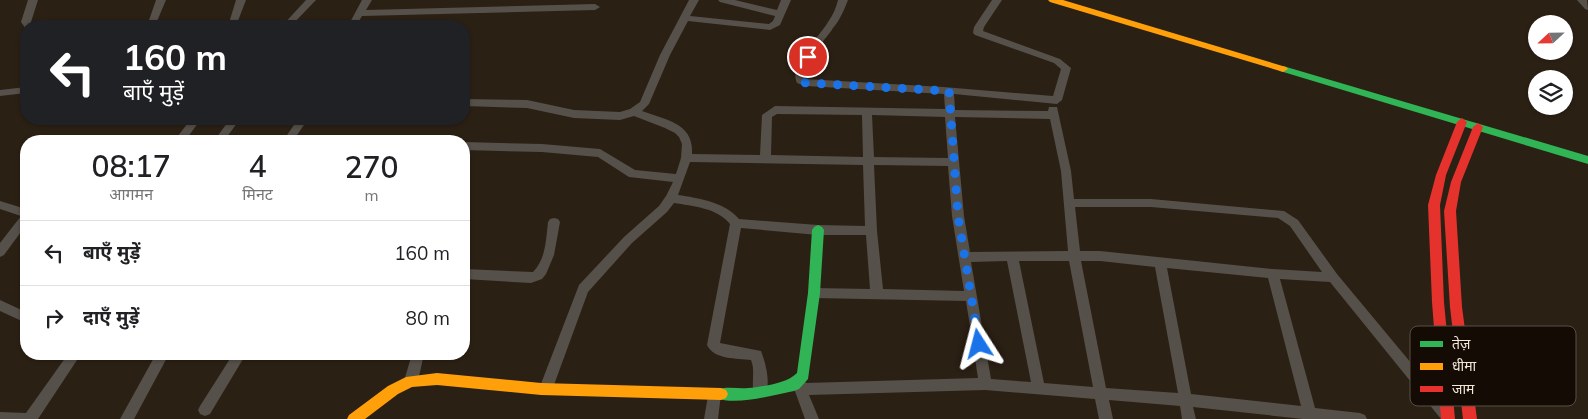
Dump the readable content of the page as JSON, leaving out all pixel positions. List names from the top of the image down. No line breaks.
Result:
{"legend":["तेज़","धीमा","जाम"],"north":"left","page":{"turn":["160 m","बाएँ मुड़ें"],"eta":["08:17","आगमन","4","मिनट","270","m"],"list":[{"name":"बाएँ मुड़ें","value":"160 m"},{"name":"दाएँ मुड़ें","value":"80 m"}]}}
